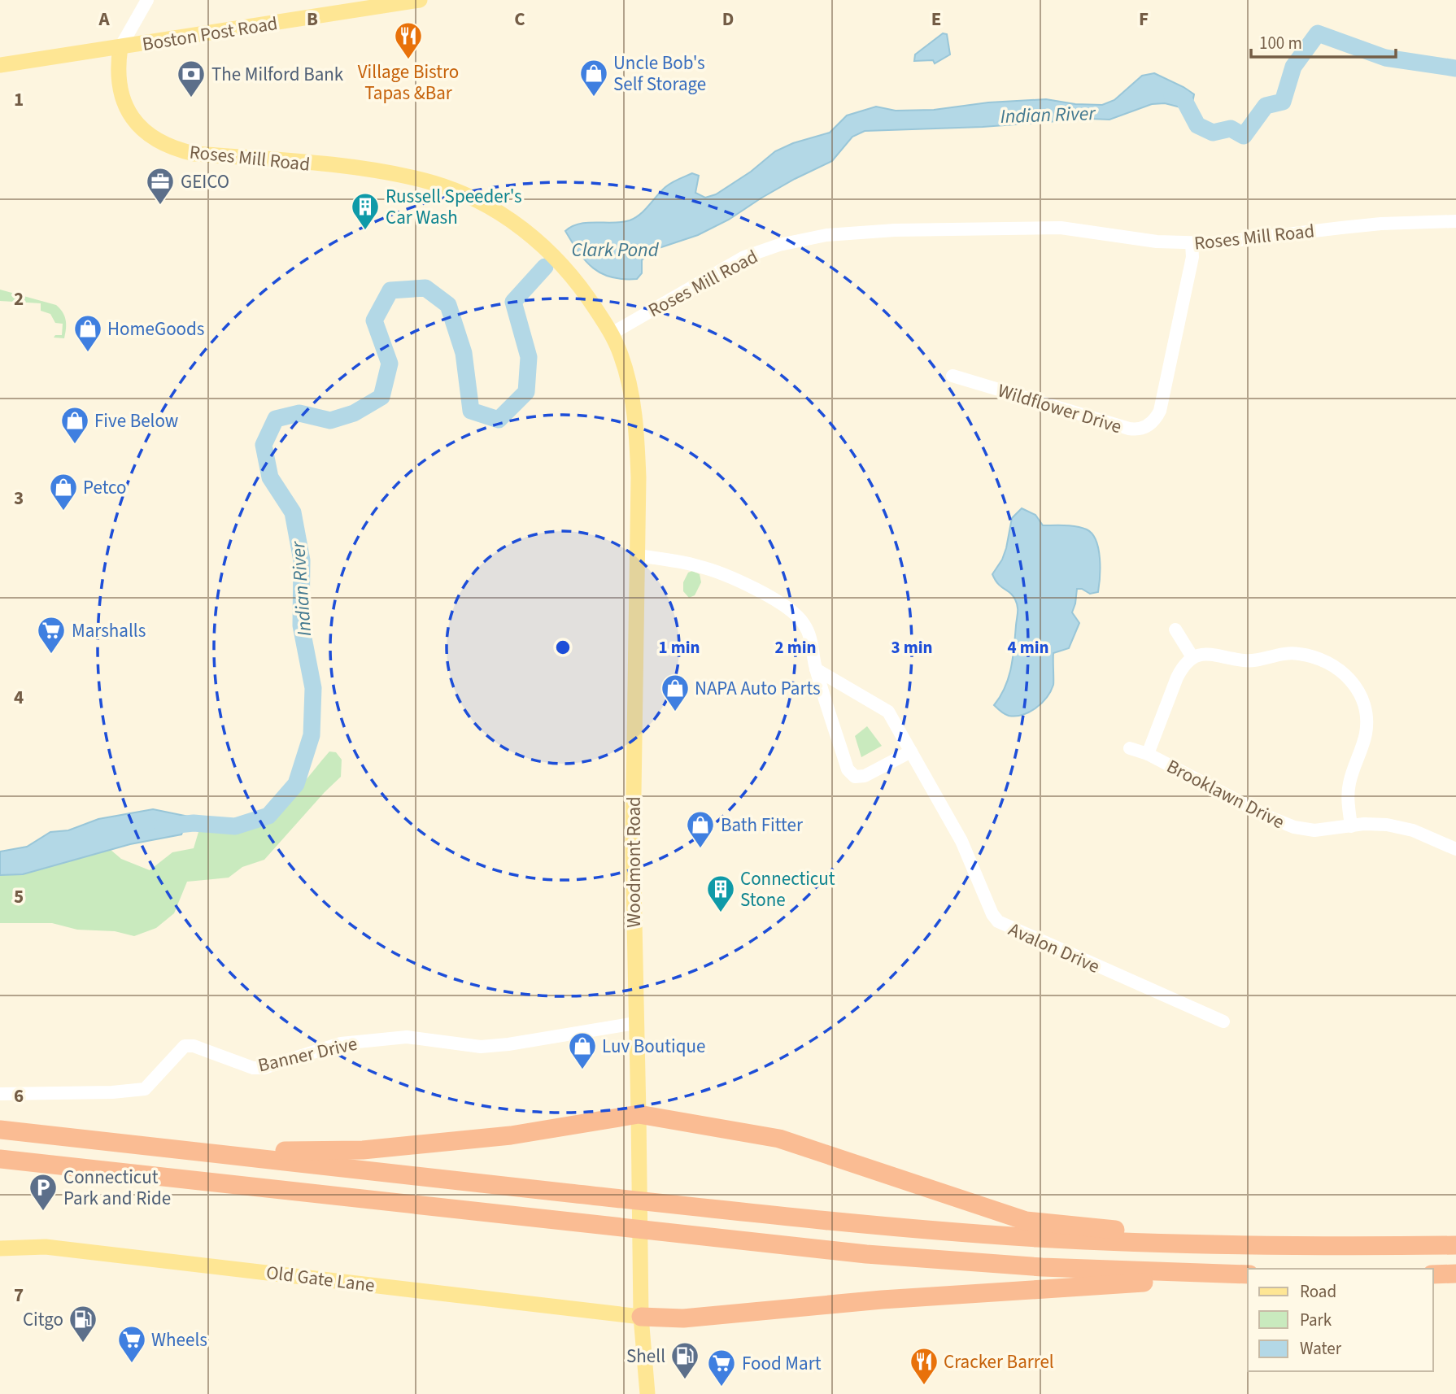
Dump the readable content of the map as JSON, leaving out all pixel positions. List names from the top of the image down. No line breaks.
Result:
{"streets":{"main road":["Boston Post Road","Roses Mill Road","Woodmont Road","Old Gate Lane"],"street":["Wildflower Drive","Brooklawn Drive","Avalon Drive","Banner Drive"]},"crossings":[["Boston Post Road","Roses Mill Road"],["Roses Mill Road","Wildflower Drive"],["Roses Mill Road","Woodmont Road"],["Woodmont Road","Banner Drive"],["Woodmont Road","Old Gate Lane"]],"water":["Indian River","Clark Pond"],"places":{"restaurant":["Village Bistro Tapas &Bar","Cracker Barrel"],"shop":["Uncle Bob's Self Storage","HomeGoods","Five Below","Petco","NAPA Auto Parts","Bath Fitter","Luv Boutique"],"bank":["The Milford Bank"],"office":["GEICO"],"building":["Russell Speeder's Car Wash","Connecticut Stone"],"supermarket":["Marshalls","Wheels","Food Mart"],"parking":["Connecticut Park and Ride"],"fuel station":["Citgo","Shell"]},"legend":["Road","Park","Water"],"scale_bar":"100 m","grid":{"columns":["A","B","C","D","E","F"],"rows":["1","2","3","4","5","6","7"]},"rings":["1 min","2 min","3 min","4 min"]}
